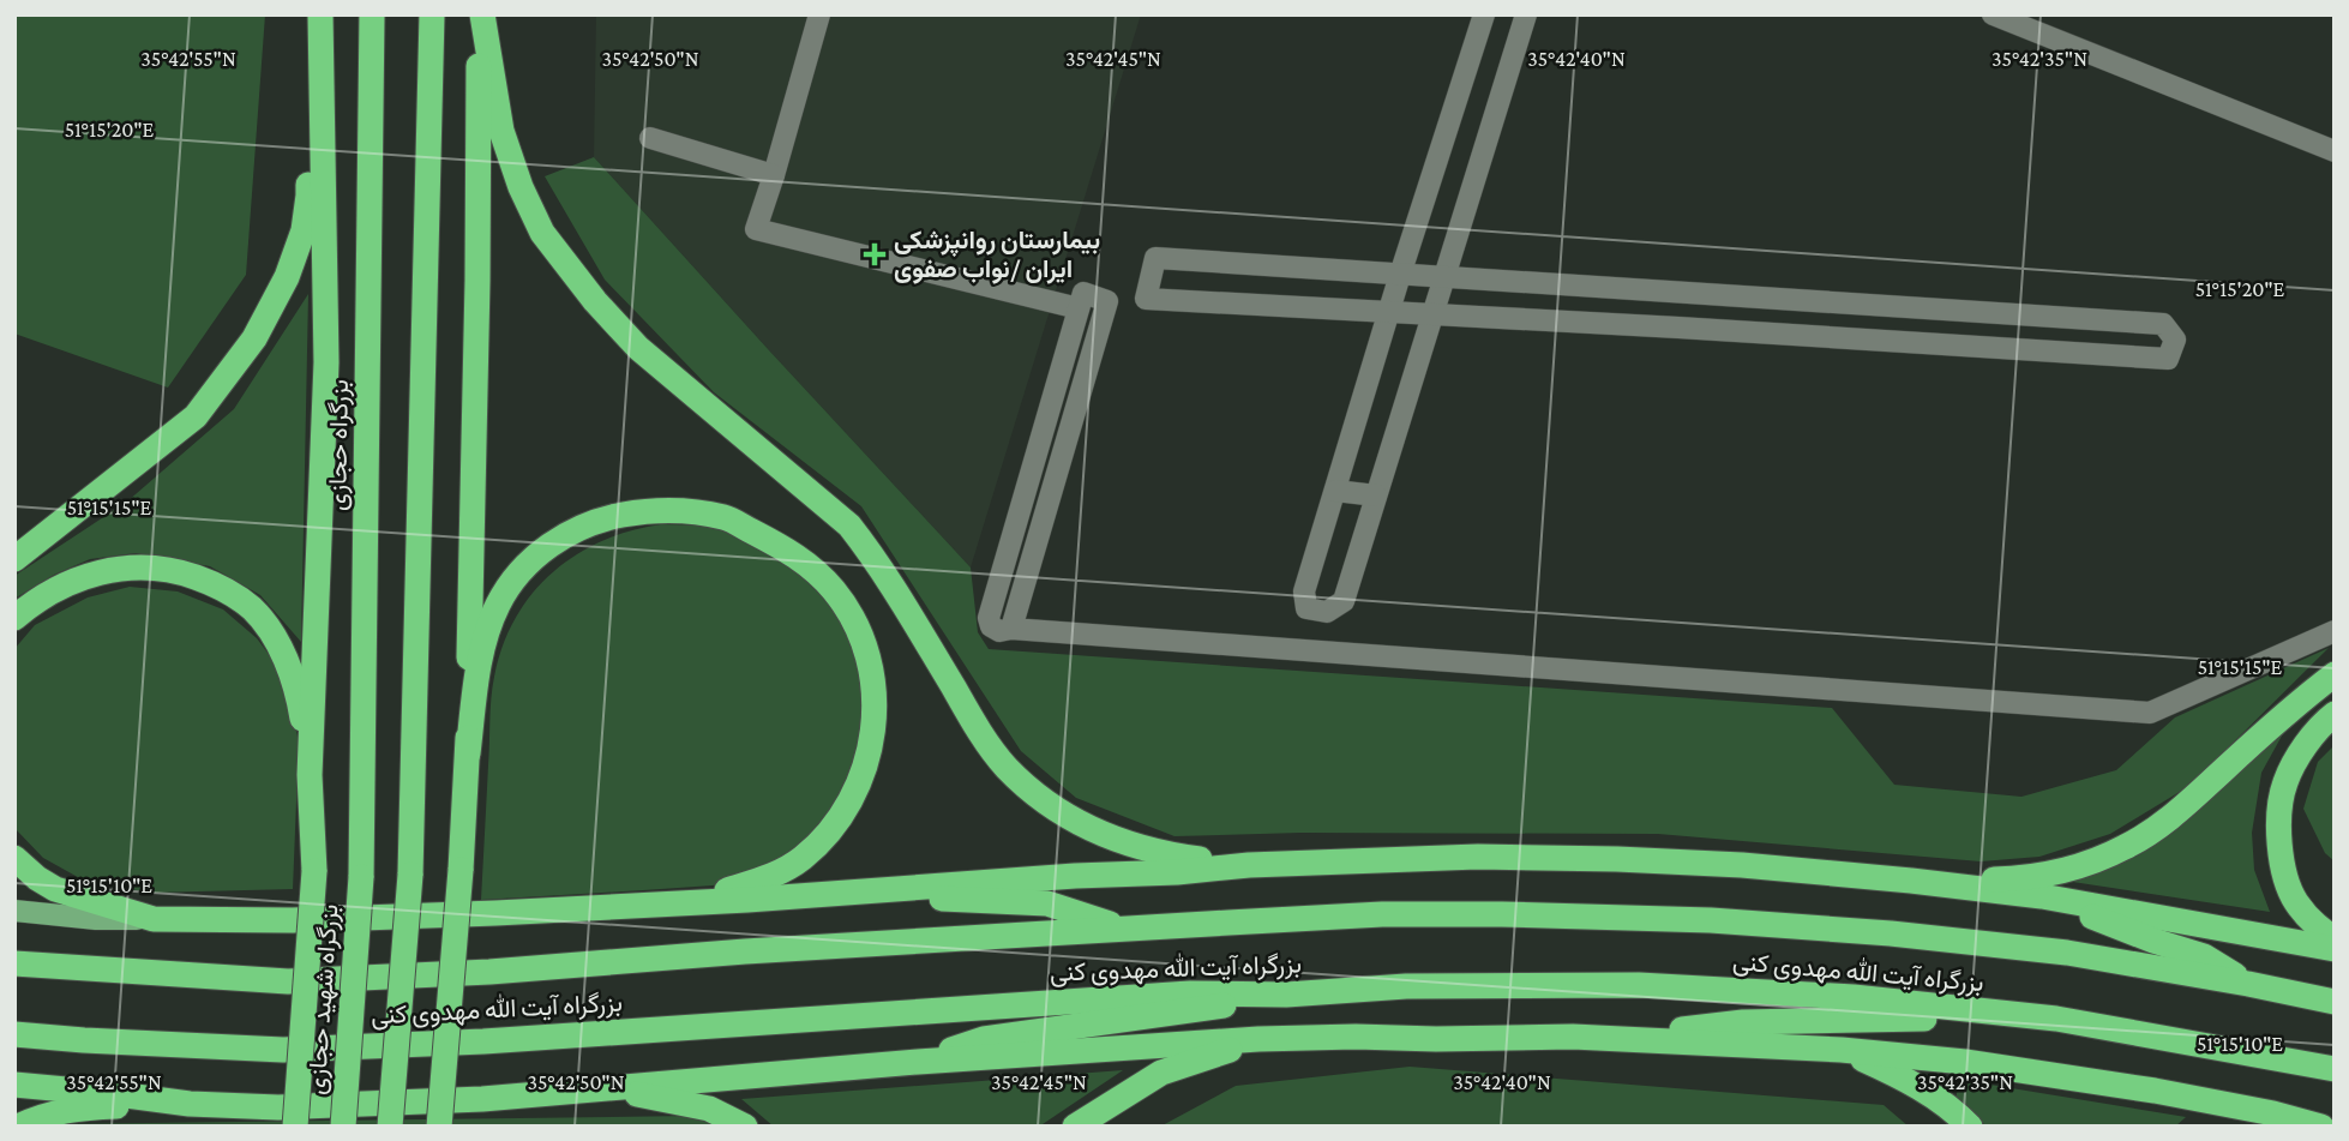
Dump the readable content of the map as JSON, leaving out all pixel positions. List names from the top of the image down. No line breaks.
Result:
{"streets":{"highway":["بزرگراه حجازی","بزرگراه آیت الله مهدوی کنی","بزرگراه شهید حجازی"]},"crossings":[["بزرگراه حجازی","بزرگراه شهید حجازی"]],"places":{"health":["بیمارستان روانپزشکی ایران /نواب صفوی"]},"coordinates":["35°42'55\"N","35°42'50\"N","35°42'45\"N","35°42'40\"N","35°42'35\"N","51°15'20\"E","51°15'15\"E","51°15'10\"E"]}
